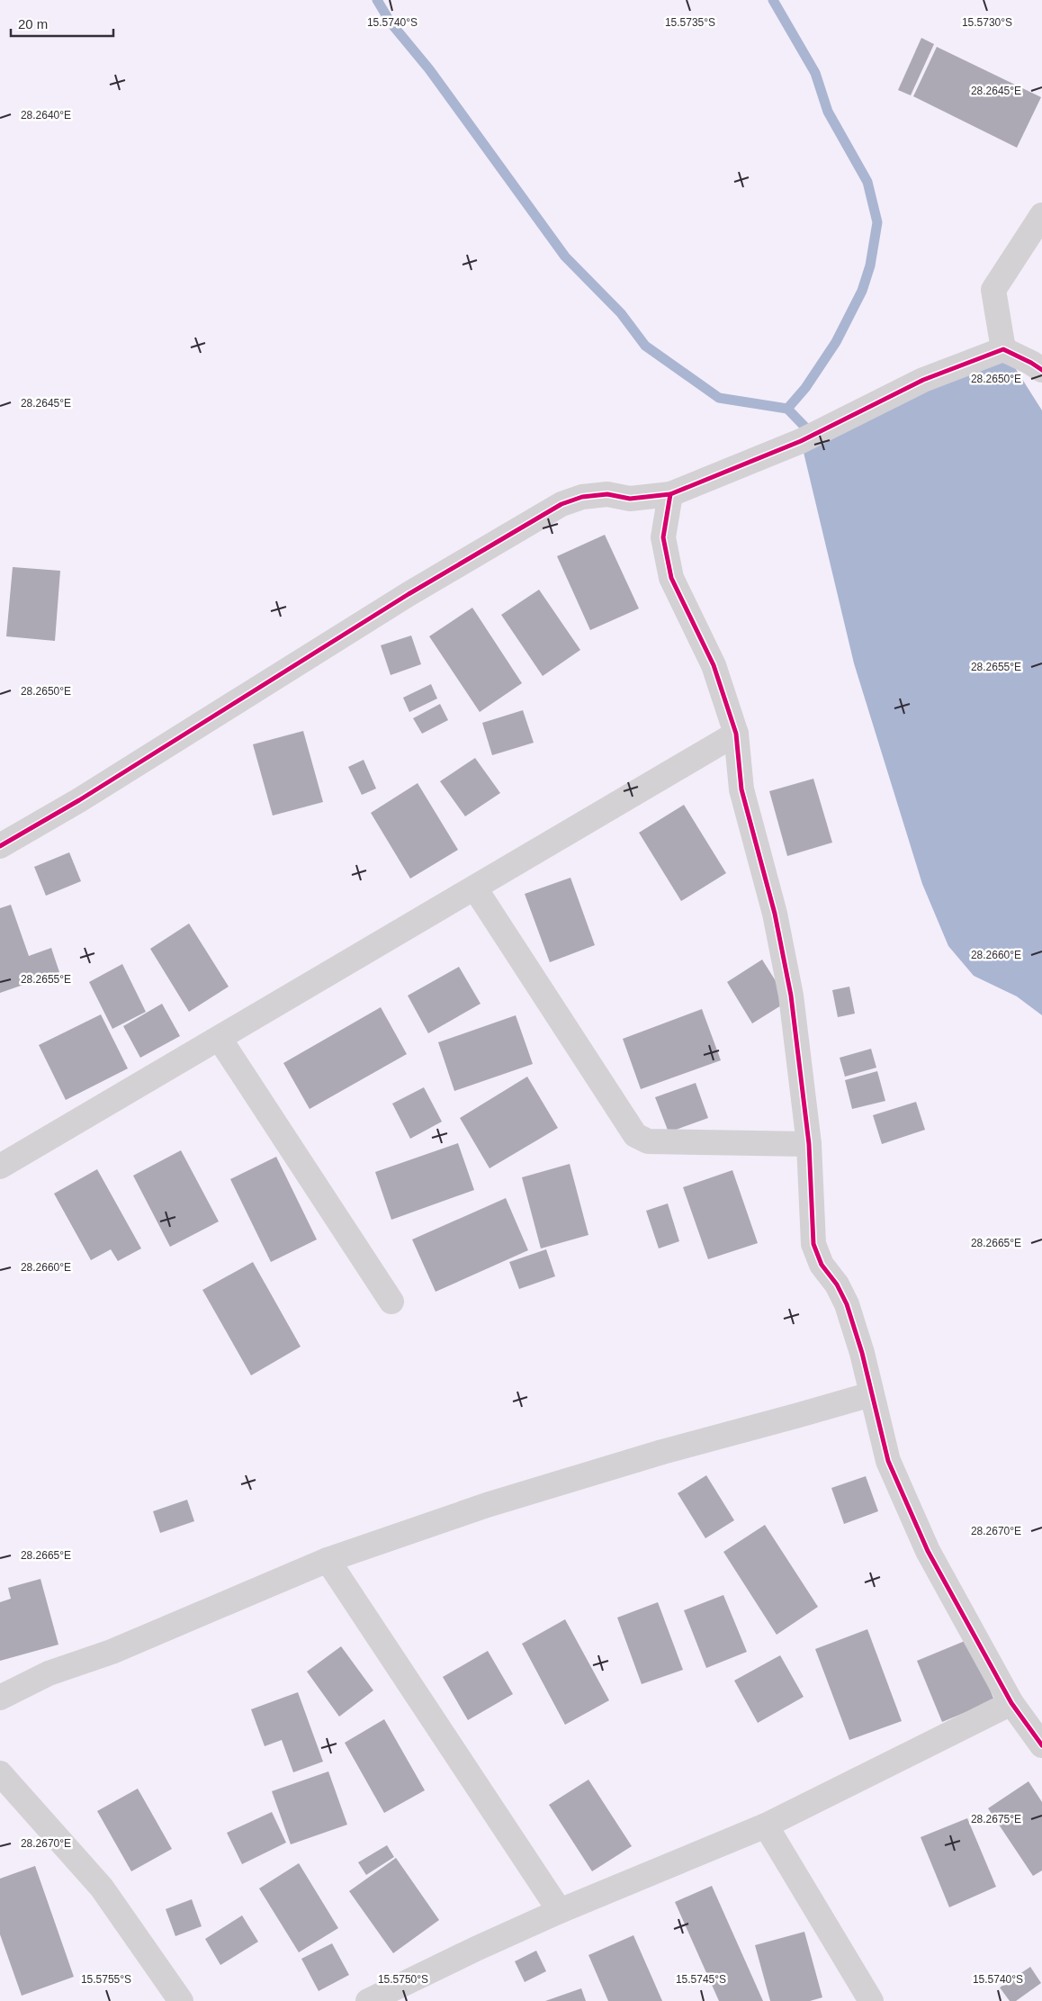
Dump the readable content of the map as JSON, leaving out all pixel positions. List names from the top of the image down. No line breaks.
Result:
{"scale_bar":"20 m","coordinates":["15.5740°S","15.5735°S","15.5730°S","28.2645°E","28.2640°E","28.2650°E","28.2655°E","28.2660°E","28.2665°E","28.2670°E","28.2675°E","15.5755°S","15.5750°S","15.5745°S"]}
